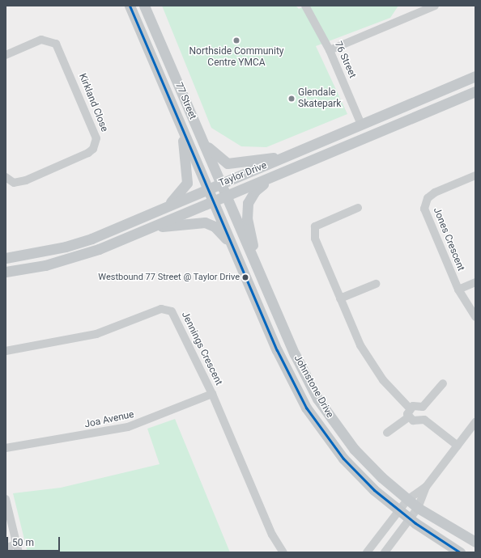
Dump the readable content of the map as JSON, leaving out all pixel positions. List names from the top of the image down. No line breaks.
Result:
{"streets":{"main road":["77 Street","Taylor Drive","Johnstone Drive"],"street":["76 Street","Kirkland Close","Jones Crescent","Jennings Crescent","Joa Avenue"]},"crossings":[["76 Street","Taylor Drive"],["77 Street","Taylor Drive"],["77 Street","Johnstone Drive"],["Taylor Drive","Johnstone Drive"],["Jennings Crescent","Joa Avenue"]],"places":["Northside Community Centre YMCA","Glendale Skatepark","Westbound 77 Street @ Taylor Drive"],"scale_bar":"50 m"}
